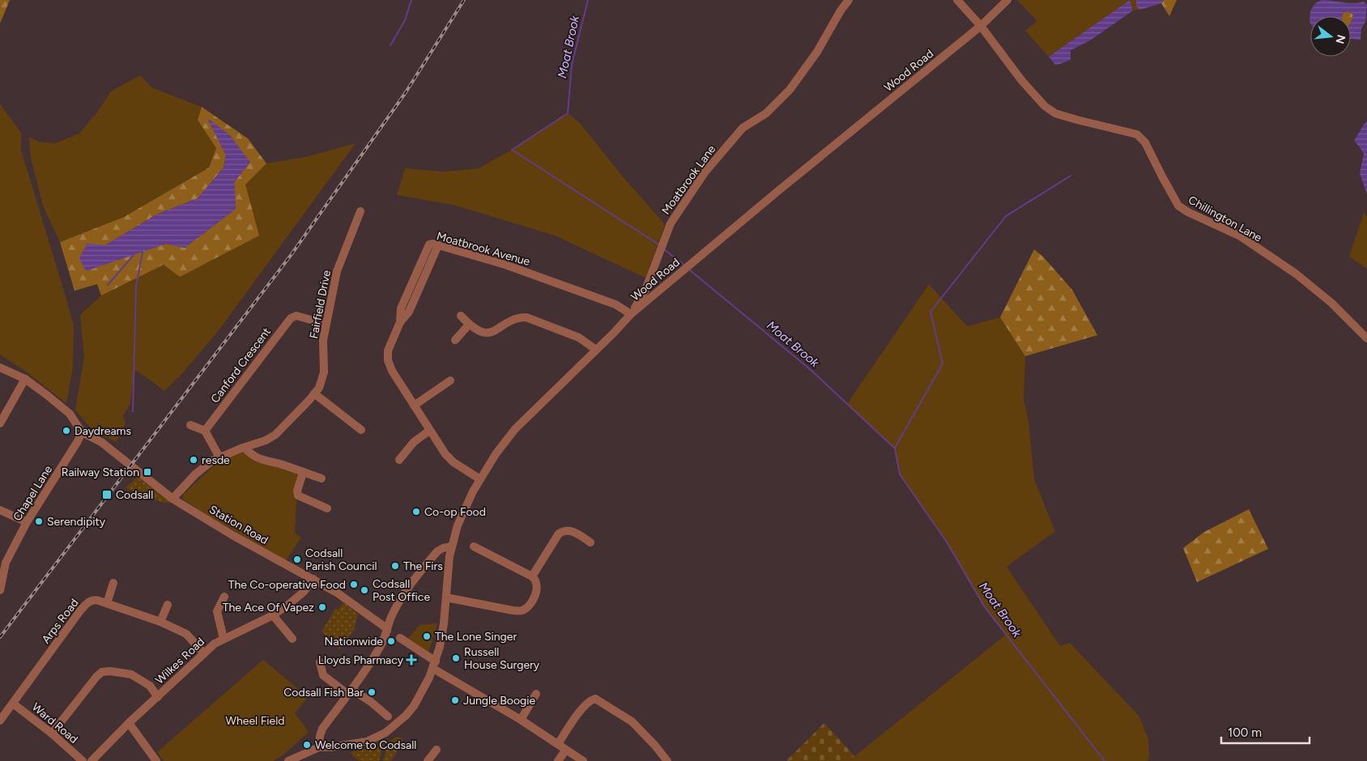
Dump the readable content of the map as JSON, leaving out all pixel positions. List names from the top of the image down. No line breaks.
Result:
{"streets":{"street":["Wood Road","Moatbrook Lane","Chillington Lane","Moatbrook Avenue","Fairfield Drive","Canford Crescent","Chapel Lane","Station Road","Arps Road","Wilkes Road","Ward Road"]},"crossings":[["Wood Road","Moatbrook Lane"],["Wood Road","Chillington Lane"],["Wood Road","Moatbrook Avenue"],["Moatbrook Lane","Moatbrook Avenue"],["Fairfield Drive","Canford Crescent"],["Fairfield Drive","Station Road"],["Chapel Lane","Station Road"],["Station Road","Wilkes Road"],["Arps Road","Wilkes Road"],["Arps Road","Ward Road"]],"water":["Moat Brook"],"parks":["Wheel Field"],"places":{"other":["Daydreams","resde","Co-op Food","Serendipity","Codsall Parish Council","The Firs","The Co-operative Food","Codsall Post Office","The Ace Of Vapez","The Lone Singer","Nationwide","Russell House Surgery","Codsall Fish Bar","Jungle Boogie","Welcome to Codsall"],"transit":["Railway Station","Codsall"],"health":["Lloyds Pharmacy"]},"scale_bar":"100 m","north":"right"}
